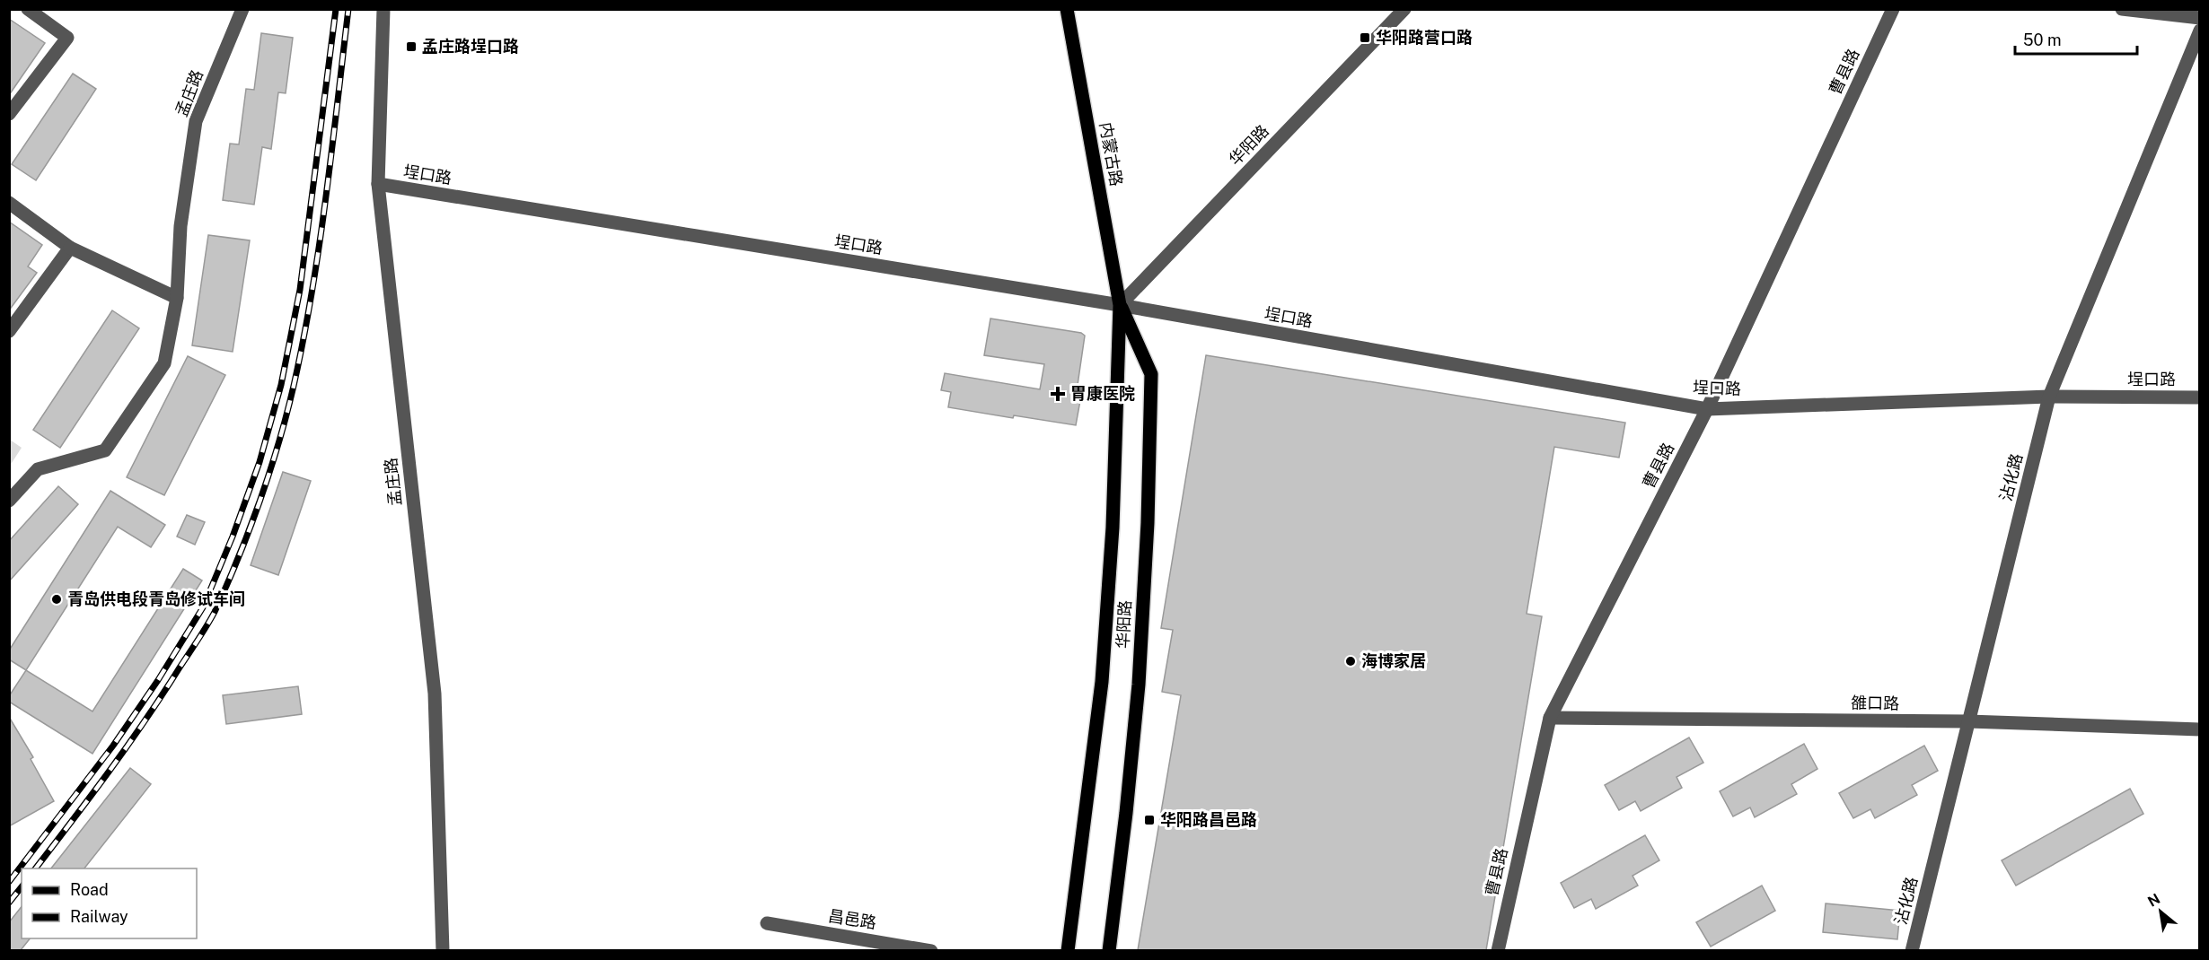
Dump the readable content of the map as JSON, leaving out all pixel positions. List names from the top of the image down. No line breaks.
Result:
{"streets":{"main road":["华阳路","内蒙古路"],"street":["曹县路","孟庄路","埕口路","沾化路","雒口路","昌邑路"]},"crossings":[["曹县路","埕口路"],["曹县路","雒口路"],["孟庄路","埕口路"],["华阳路","内蒙古路"],["华阳路","埕口路"],["内蒙古路","埕口路"],["埕口路","沾化路"],["沾化路","雒口路"]],"places":{"transit":["华阳路营口路","孟庄路埕口路","华阳路昌邑路"],"health":["胃康医院"],"other":["青岛供电段青岛修试车间","海博家居"]},"legend":["Road","Railway"],"scale_bar":"50 m","north":"top left"}
